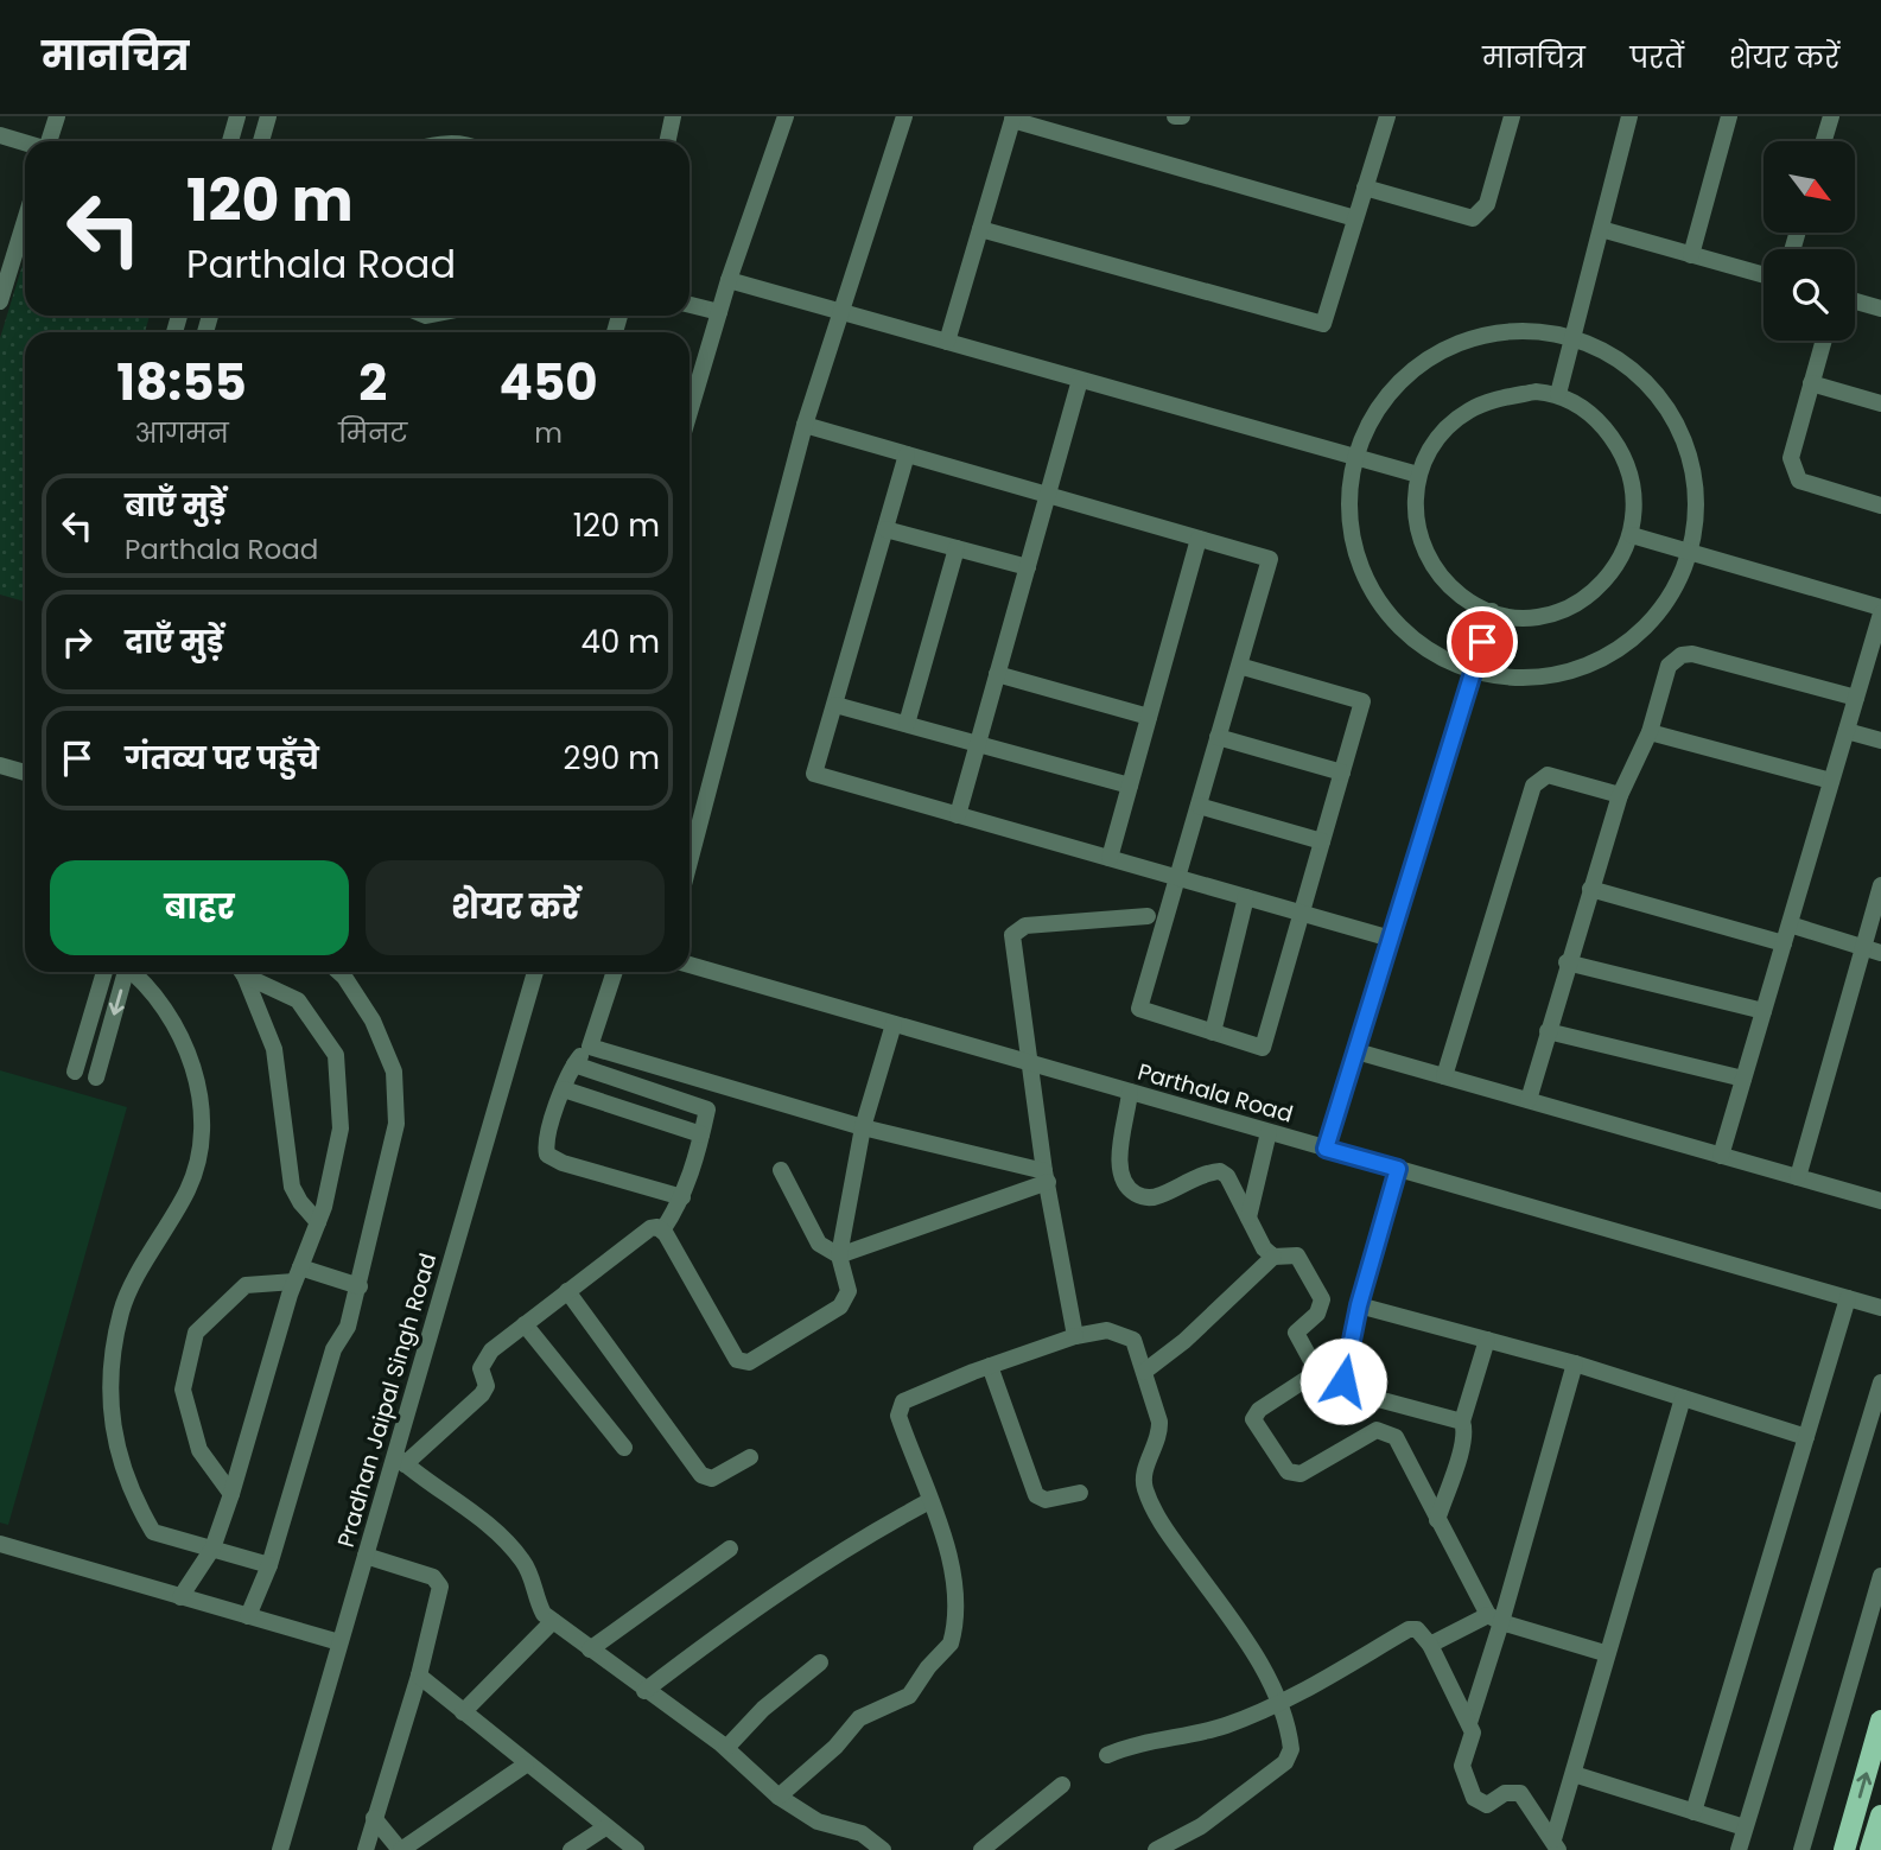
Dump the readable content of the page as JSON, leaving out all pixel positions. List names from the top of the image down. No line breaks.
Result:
{"streets":{"street":["Parthala Road","Pradhan Jaipal Singh Road"]},"north":"bottom right","page":{"header":"मानचित्र","nav":["मानचित्र","परतें","शेयर करें"],"turn":["120 m","Parthala Road"],"eta":["18:55","आगमन","2","मिनट","450","m"],"list":[{"name":"बाएँ मुड़ें","note":"Parthala Road","value":"120 m"},{"name":"दाएँ मुड़ें","value":"40 m"},{"name":"गंतव्य पर पहुँचे","value":"290 m"}],"buttons":["बाहर","शेयर करें"]}}
